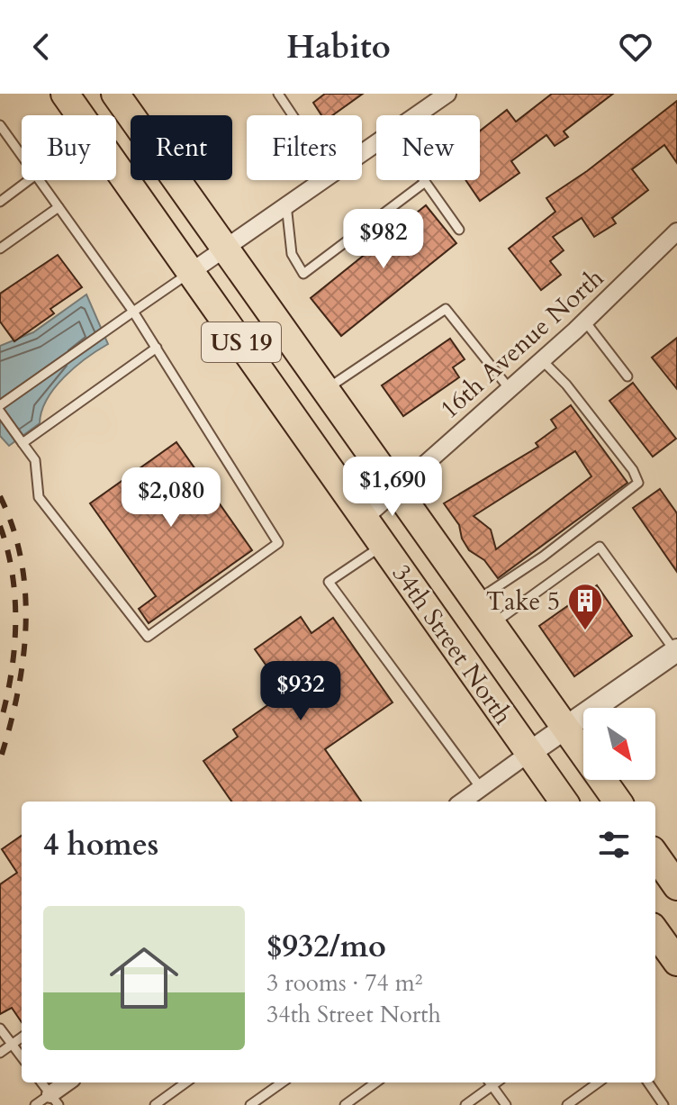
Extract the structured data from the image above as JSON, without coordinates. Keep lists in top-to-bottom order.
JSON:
{
  "streets": {
    "highway": ["US 19", "34th Street North"],
    "street": ["16th Avenue North"]
  },
  "crossings": [
    ["16th Avenue North", "34th Street North"]
  ],
  "places": {
    "building": ["Take 5"]
  },
  "north": "bottom right",
  "page": {
    "header": "Habito",
    "chip": [
      "Buy",
      "Rent",
      "Filters",
      "New"
    ],
    "price": [
      "$982",
      "$1,690",
      "$2,080",
      "$932"
    ],
    "heading": "4 homes",
    "list": [
      {
        "name": "$932/mo",
        "note": "3 rooms · 74 m² · 34th Street North"
      }
    ]
  }
}
